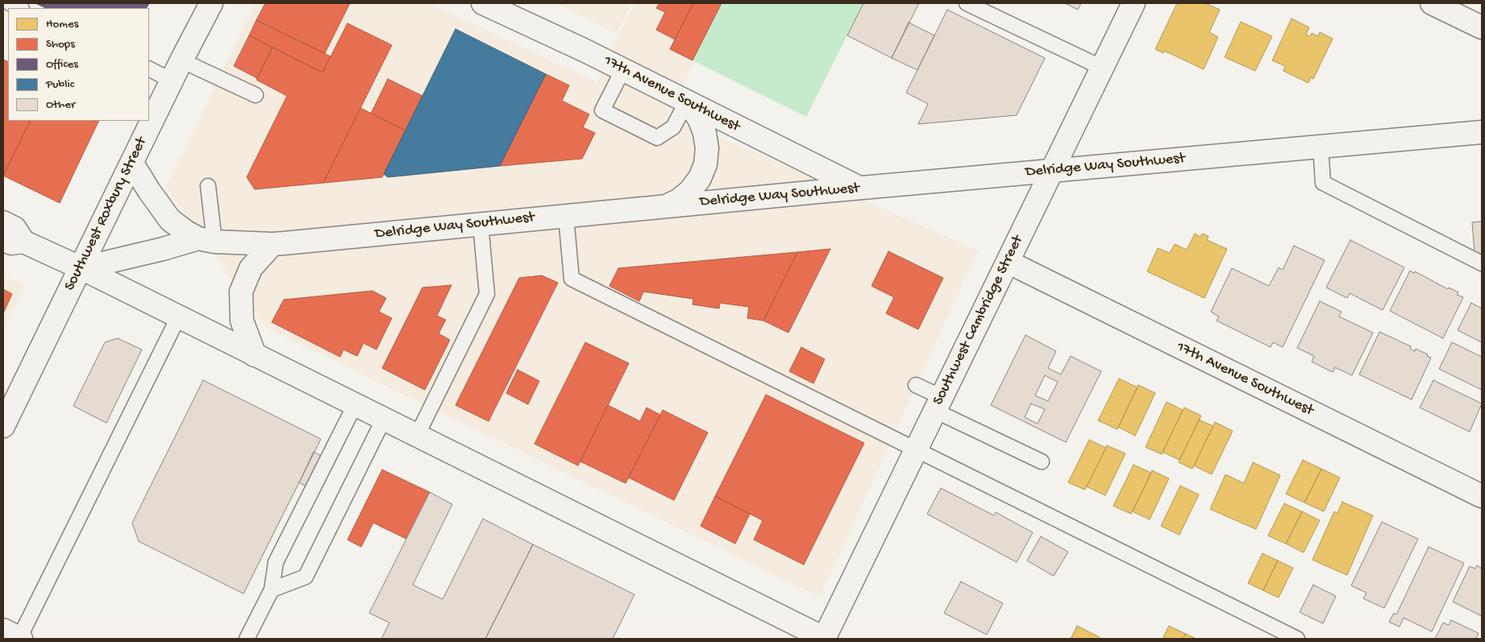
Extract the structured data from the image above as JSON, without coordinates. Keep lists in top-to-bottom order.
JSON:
{
  "streets": {
    "main road": [
      "17th Avenue Southwest",
      "Delridge Way Southwest",
      "Southwest Roxbury Street",
      "Southwest Cambridge Street"
    ]
  },
  "crossings": [
    ["17th Avenue Southwest", "Delridge Way Southwest"],
    ["17th Avenue Southwest", "Southwest Cambridge Street"],
    ["Delridge Way Southwest", "Southwest Roxbury Street"],
    ["Delridge Way Southwest", "Southwest Cambridge Street"]
  ],
  "legend": [
    "Homes",
    "Shops",
    "Offices",
    "Public",
    "Other"
  ]
}
